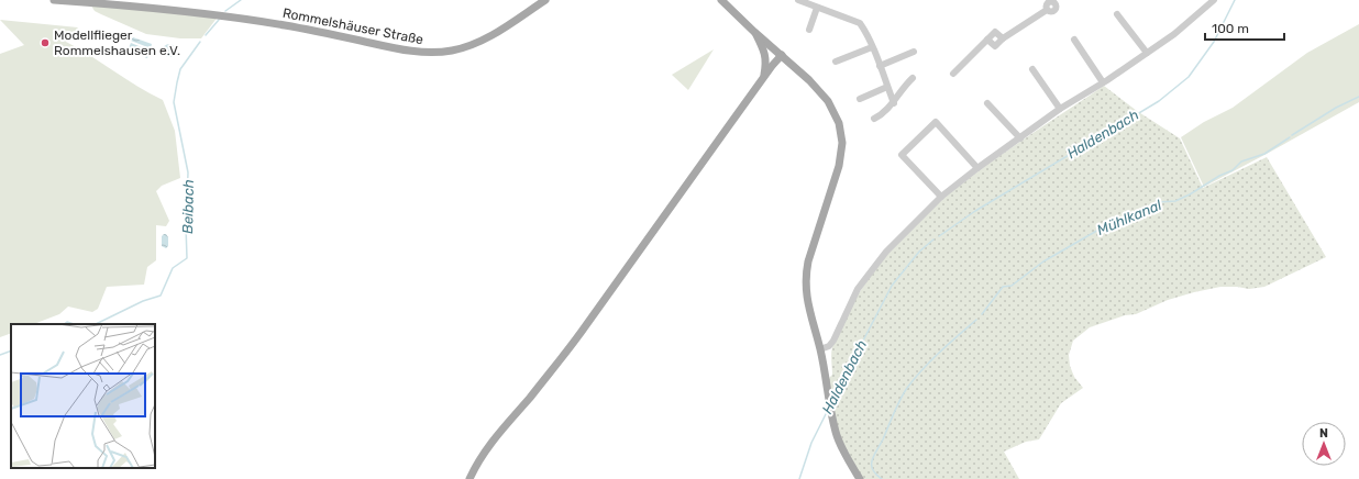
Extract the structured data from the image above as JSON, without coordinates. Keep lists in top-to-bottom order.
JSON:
{
  "streets": {
    "main road": ["Rommelshäuser Straße"]
  },
  "water": ["Haldenbach", "Beibach", "Mühlkanal"],
  "places": ["Modellflieger Rommelshausen e.V."],
  "scale_bar": "100 m",
  "north": "top"
}
